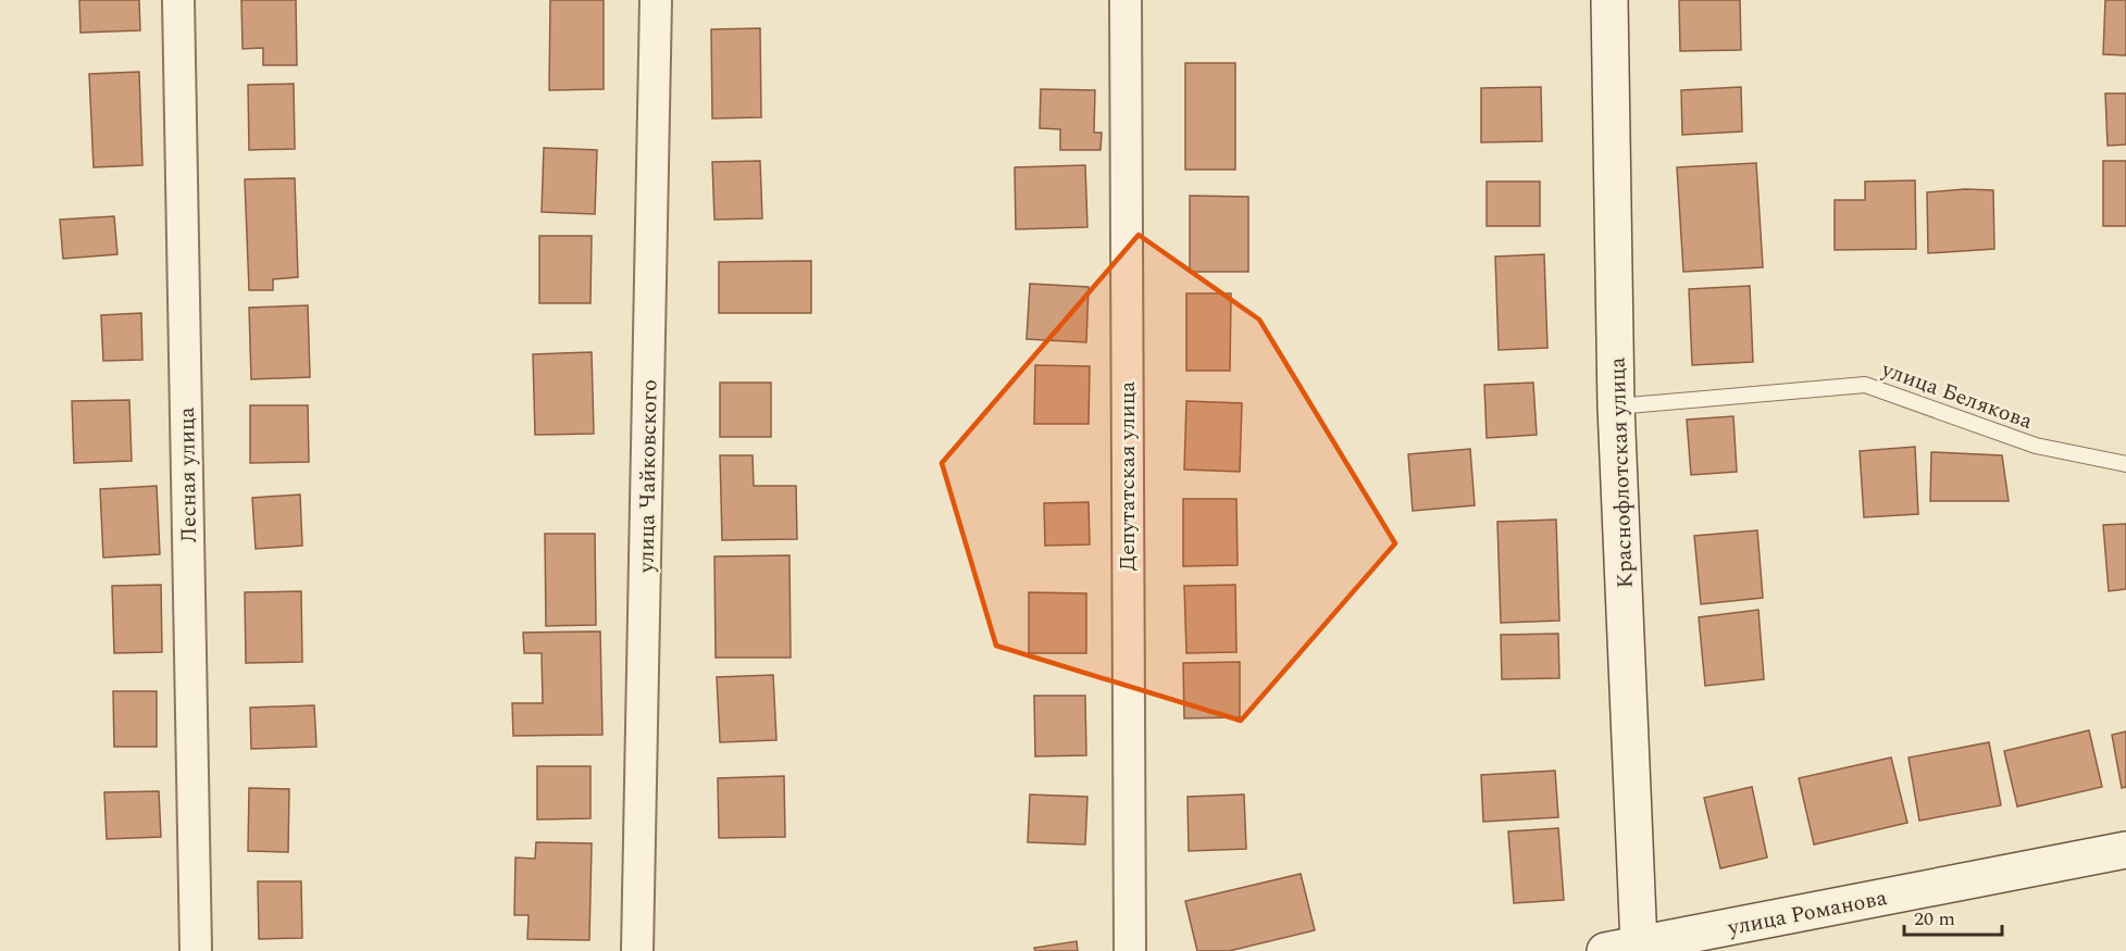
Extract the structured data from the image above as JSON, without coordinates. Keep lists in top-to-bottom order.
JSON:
{
  "streets": {
    "street": [
      "Краснофлотская улица",
      "Лесная улица",
      "улица Чайковского",
      "Депутатская улица",
      "улица Романова"
    ],
    "lane": ["улица Белякова"]
  },
  "crossings": [
    ["улица Белякова", "Краснофлотская улица"],
    ["Краснофлотская улица", "улица Романова"]
  ],
  "scale_bar": "20 m"
}
